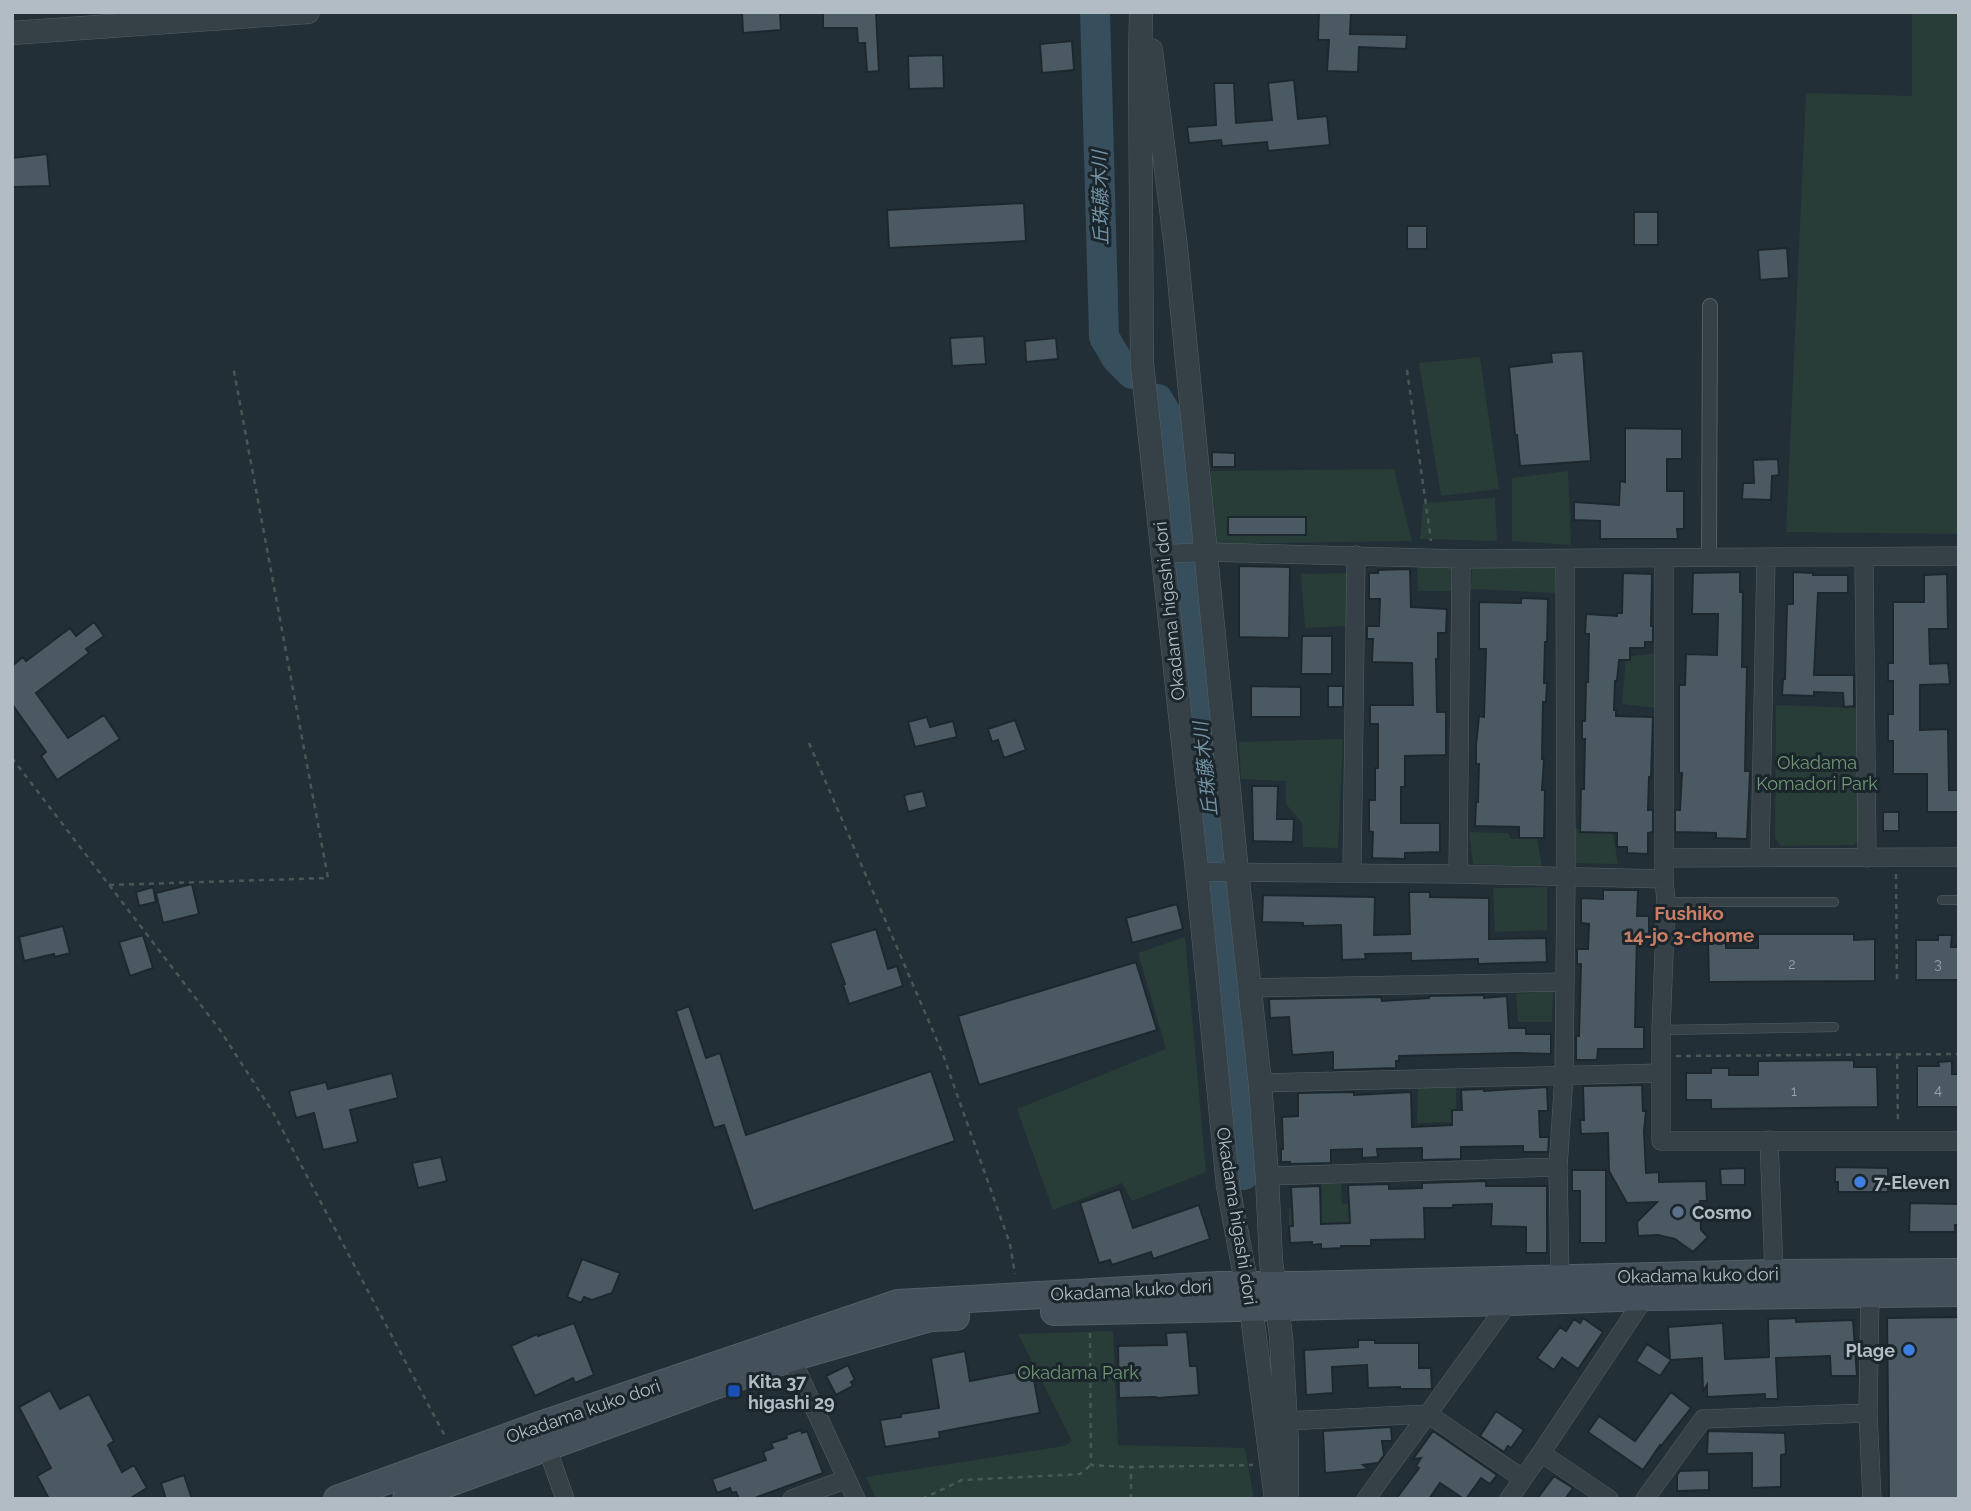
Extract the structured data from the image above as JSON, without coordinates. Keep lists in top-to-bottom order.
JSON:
{
  "streets": {
    "main road": ["Okadama kuko dori"],
    "street": ["Okadama higashi dori"]
  },
  "crossings": [
    ["Okadama higashi dori", "Okadama kuko dori"]
  ],
  "districts": ["Fushiko 14-jo 3-chome"],
  "water": ["丘珠藤木川"],
  "parks": ["Okadama Komadori Park", "Okadama Park"],
  "places": {
    "other": ["7-Eleven", "Cosmo", "Plage"],
    "transit": ["Kita 37 higashi 29"]
  },
  "house_numbers": [
    "2",
    "3",
    "4",
    "1"
  ]
}
